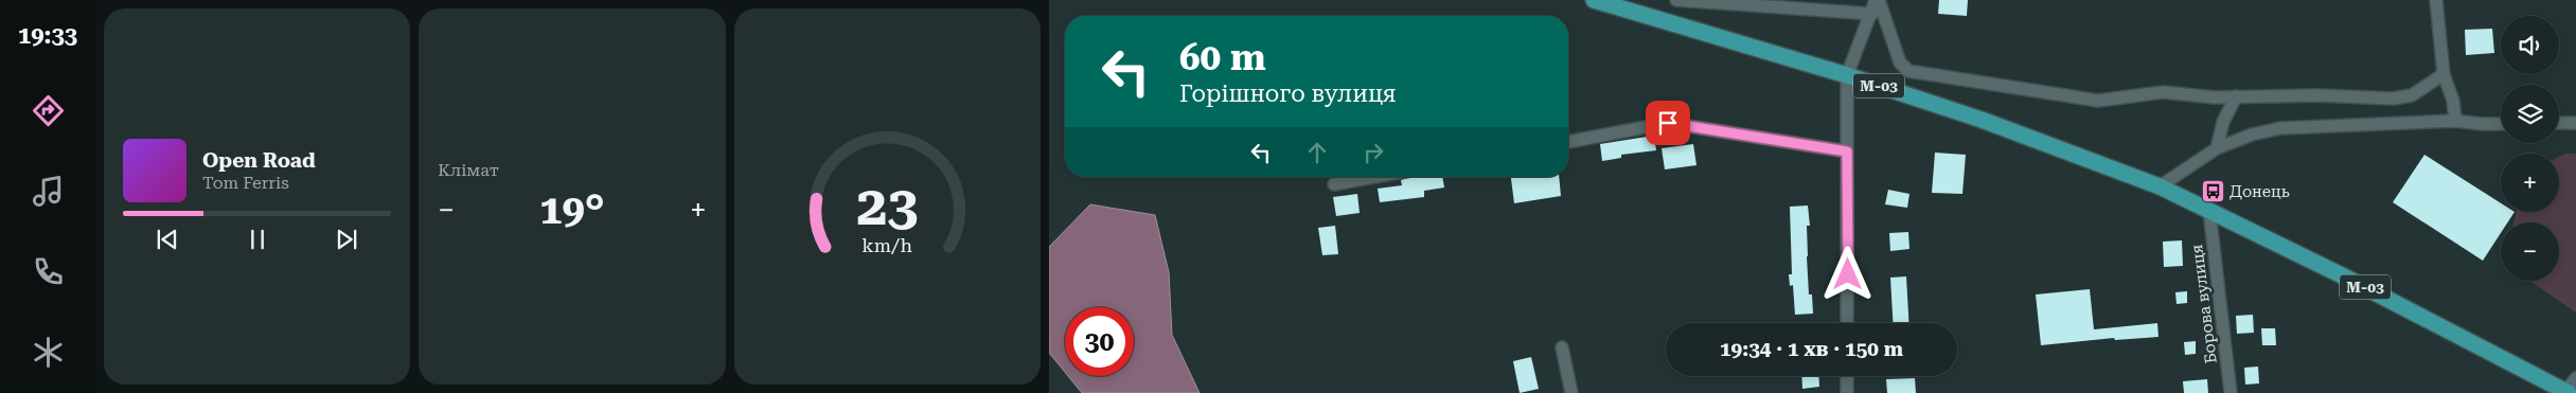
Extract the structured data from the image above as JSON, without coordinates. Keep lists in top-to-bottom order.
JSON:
{
  "streets": {
    "highway": ["М-03"],
    "street": ["Борова вулиця"]
  },
  "crossings": [
    ["М-03", "Борова вулиця"]
  ],
  "places": {
    "bus stop": ["Донець"]
  },
  "page": {
    "tabs": "19:33",
    "tile": "Клімат",
    "map_buttons": ["+", "−"],
    "turn": ["60 m", "Горішного вулиця"],
    "song": ["Open Road", "Tom Ferris"],
    "heat": ["−", "19°", "+"],
    "limit": "30",
    "trip": "19:34 · 1 хв · 150 m",
    "gauge": ["23", "km/h"]
  }
}
